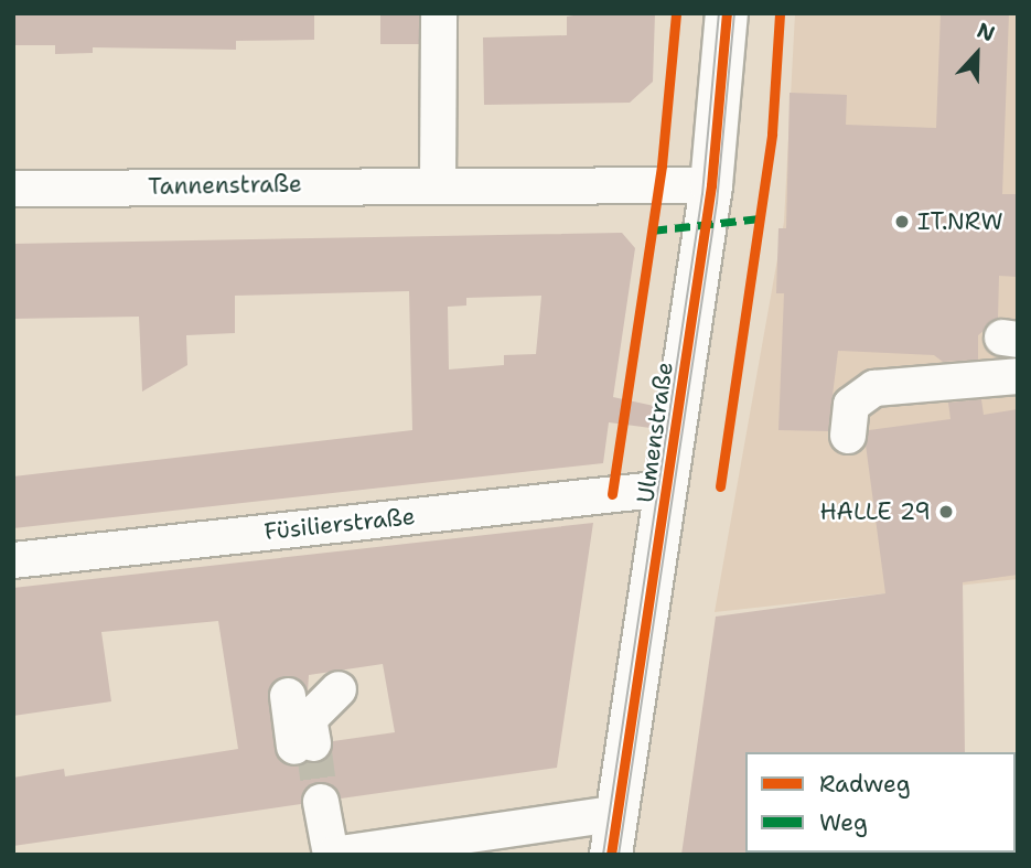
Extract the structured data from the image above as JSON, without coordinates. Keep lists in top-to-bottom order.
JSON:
{
  "streets": {
    "main road": ["Ulmenstraße"],
    "street": ["Tannenstraße", "Füsilierstraße"]
  },
  "crossings": [
    ["Tannenstraße", "Ulmenstraße"],
    ["Ulmenstraße", "Füsilierstraße"]
  ],
  "places": ["IT.NRW", "HALLE 29"],
  "legend": ["Radweg", "Weg"],
  "north": "top"
}
